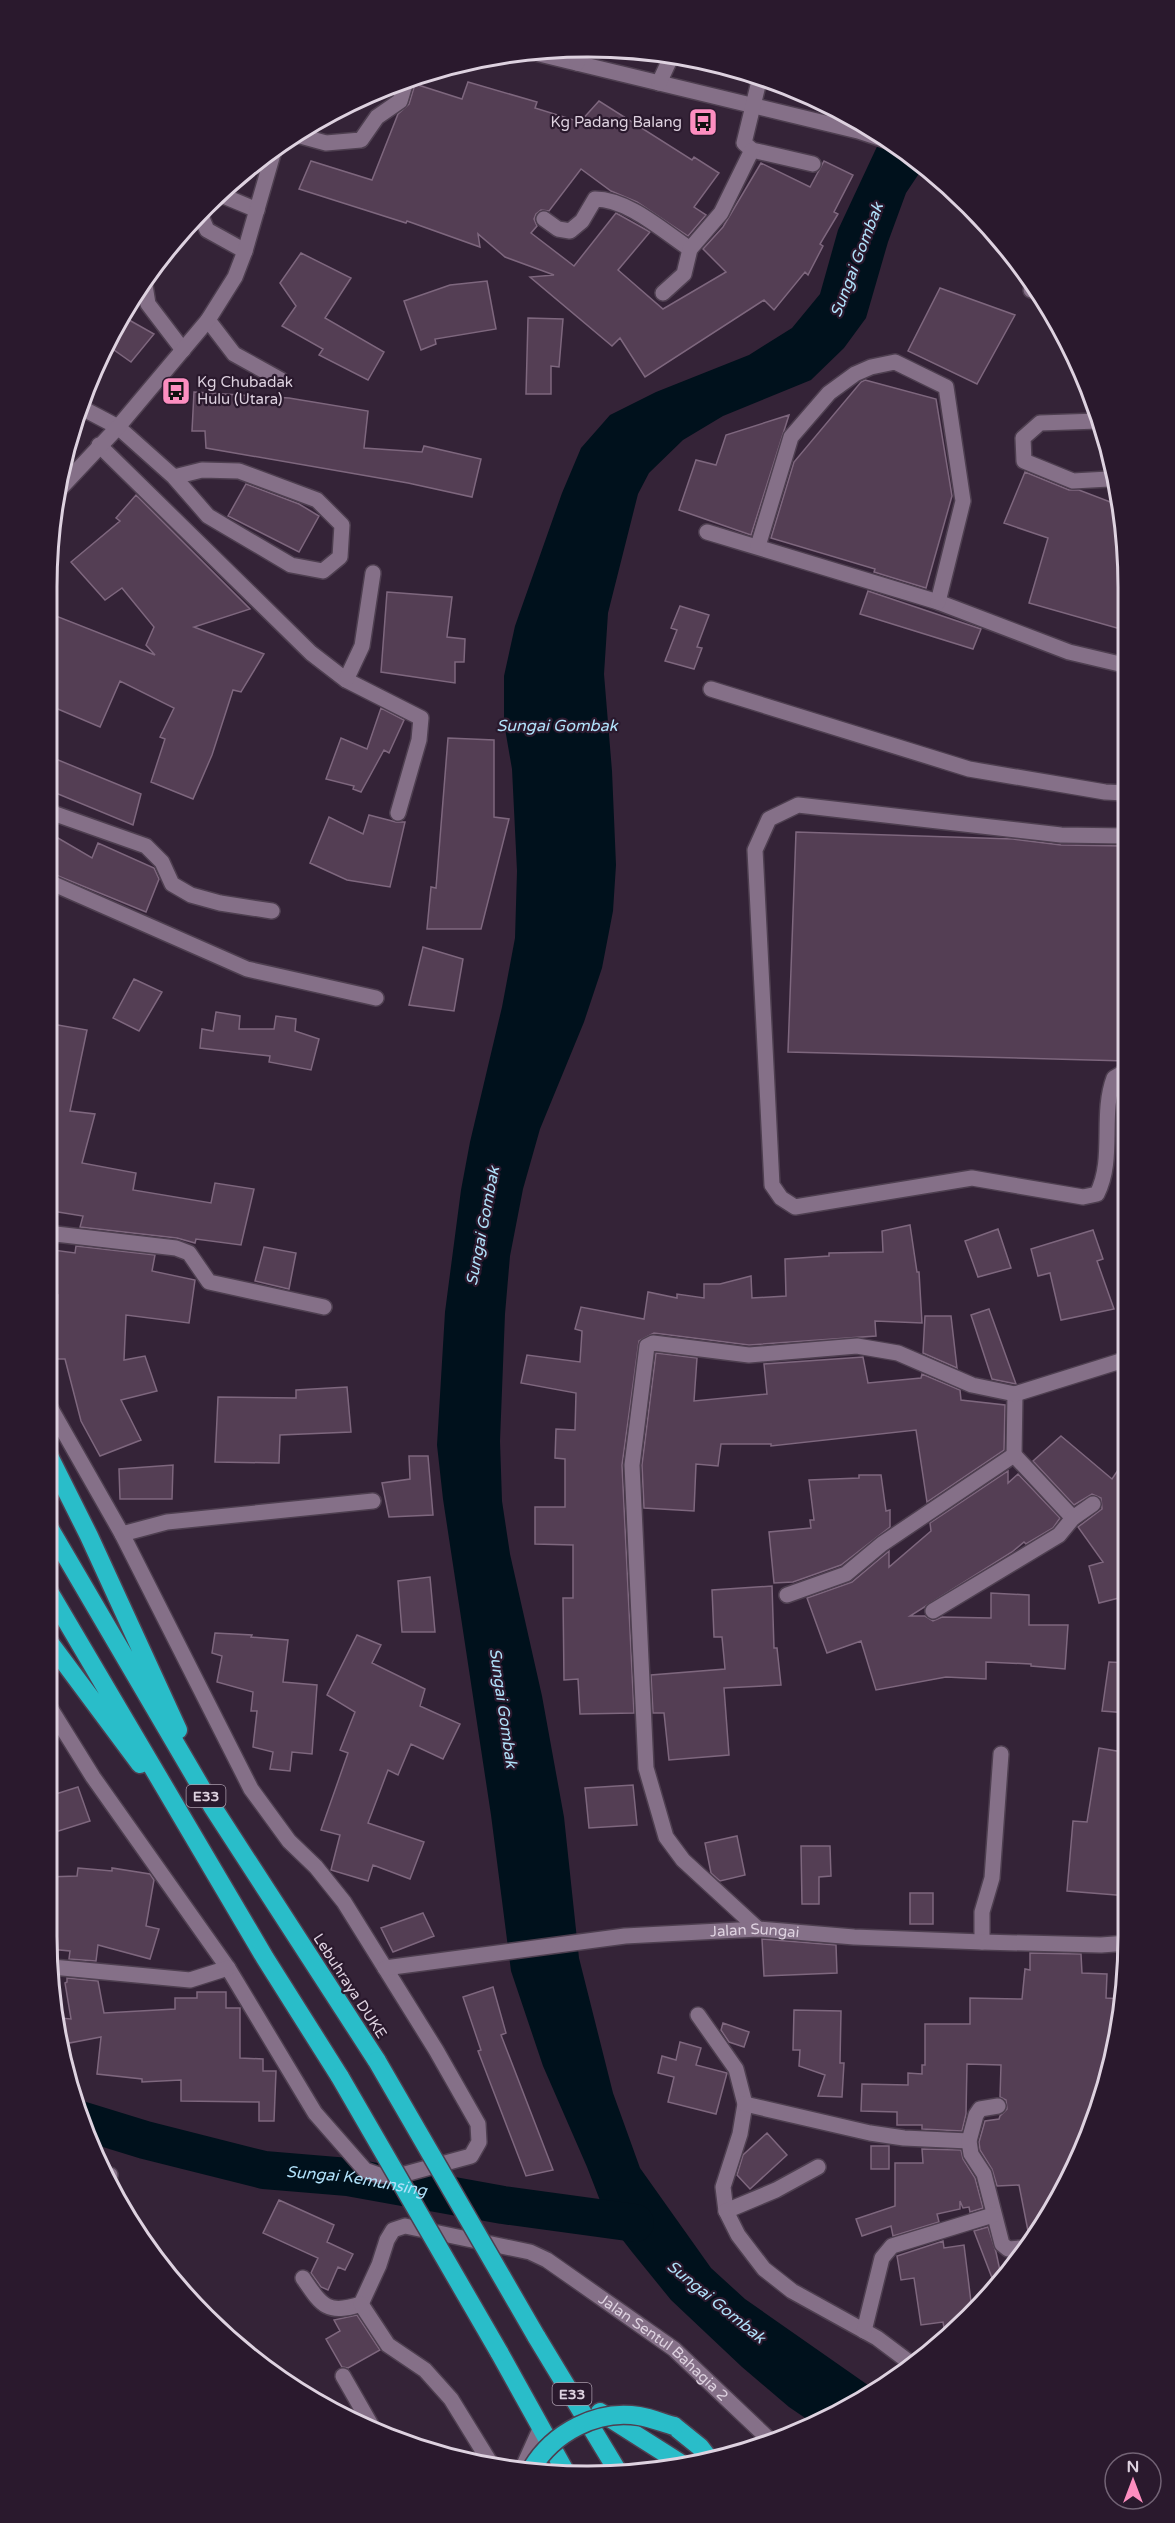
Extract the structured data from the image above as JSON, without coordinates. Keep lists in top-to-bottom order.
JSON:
{
  "streets": {
    "highway": ["E33", "Lebuhraya DUKE"],
    "street": ["Jalan Sungai", "Jalan Sentul Bahagia 2"]
  },
  "water": ["Sungai Gombak", "Sungai Kemunsing"],
  "places": {
    "bus stop": ["Kg Padang Balang", "Kg Chubadak Hulu (Utara)"]
  },
  "north": "top"
}
